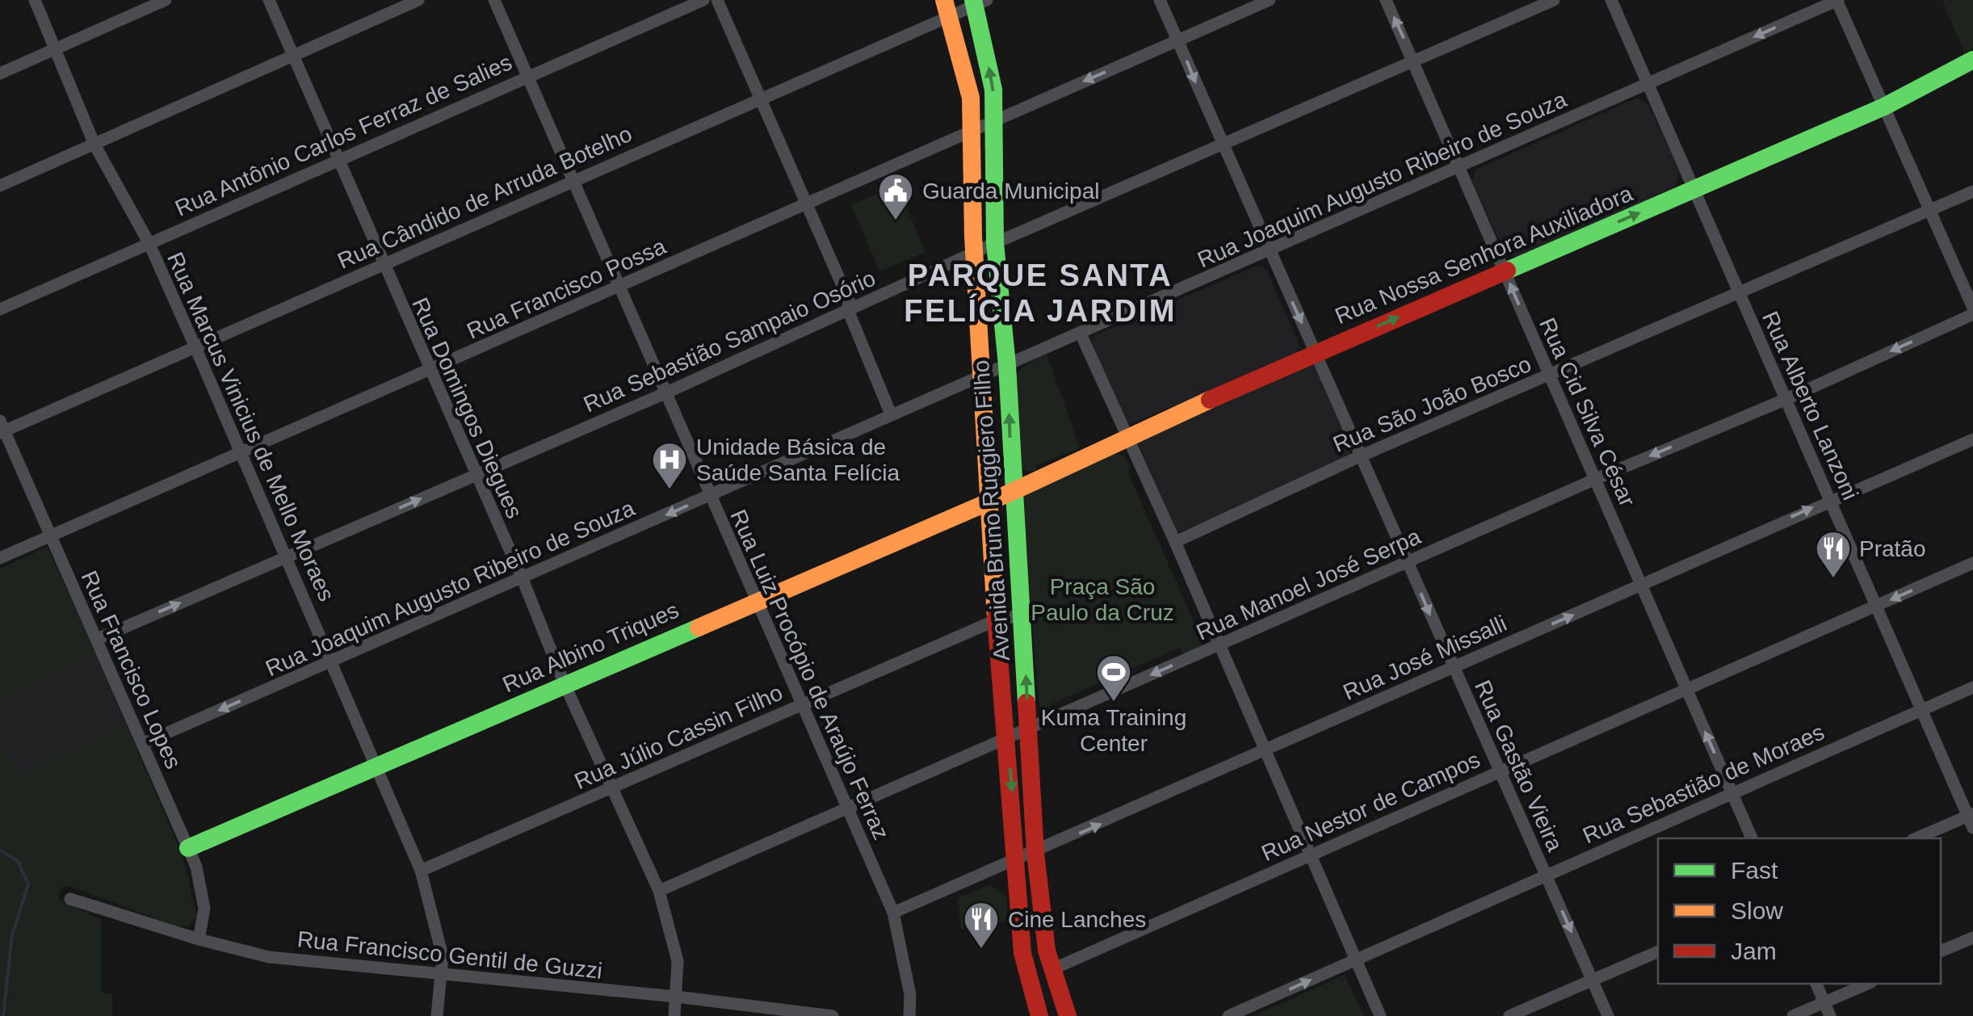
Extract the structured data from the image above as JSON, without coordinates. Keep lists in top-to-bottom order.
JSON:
{
  "streets": {
    "main road": ["Rua Nossa Senhora Auxiliadora", "Avenida Bruno Ruggiero Filho", "Rua Albino Triques"],
    "street": [
      "Rua Antônio Carlos Ferraz de Salies",
      "Rua Joaquim Augusto Ribeiro de Souza",
      "Rua Cândido de Arruda Botelho",
      "Rua Francisco Possa",
      "Rua Sebastião Sampaio Osório",
      "Rua São João Bosco",
      "Rua Alberto Lanzoni",
      "Rua Domingos Diegues",
      "Rua Cid Silva César",
      "Rua Marcus Vinicius de Mello Moraes",
      "Rua Manoel José Serpa",
      "Rua José Missalli",
      "Rua Francisco Lopes",
      "Rua Luiz Procópio de Araújo Ferraz",
      "Rua Júlio Cassin Filho",
      "Rua Gastão Vieira",
      "Rua Sebastião de Moraes",
      "Rua Nestor de Campos",
      "Rua Francisco Gentil de Guzzi"
    ]
  },
  "crossings": [
    ["Rua Antônio Carlos Ferraz de Salies", "Rua Domingos Diegues"],
    ["Rua Antônio Carlos Ferraz de Salies", "Rua Marcus Vinicius de Mello Moraes"],
    ["Rua Antônio Carlos Ferraz de Salies", "Rua Luiz Procópio de Araújo Ferraz"],
    ["Rua Joaquim Augusto Ribeiro de Souza", "Rua Alberto Lanzoni"],
    ["Rua Joaquim Augusto Ribeiro de Souza", "Rua Domingos Diegues"],
    ["Rua Joaquim Augusto Ribeiro de Souza", "Rua Cid Silva César"],
    ["Rua Joaquim Augusto Ribeiro de Souza", "Rua Marcus Vinicius de Mello Moraes"],
    ["Rua Joaquim Augusto Ribeiro de Souza", "Avenida Bruno Ruggiero Filho"],
    ["Rua Joaquim Augusto Ribeiro de Souza", "Rua Francisco Lopes"],
    ["Rua Joaquim Augusto Ribeiro de Souza", "Rua Luiz Procópio de Araújo Ferraz"],
    ["Rua Joaquim Augusto Ribeiro de Souza", "Rua Gastão Vieira"],
    ["Rua Cândido de Arruda Botelho", "Rua Domingos Diegues"],
    ["Rua Cândido de Arruda Botelho", "Rua Marcus Vinicius de Mello Moraes"],
    ["Rua Cândido de Arruda Botelho", "Avenida Bruno Ruggiero Filho"],
    ["Rua Cândido de Arruda Botelho", "Rua Francisco Lopes"],
    ["Rua Cândido de Arruda Botelho", "Rua Luiz Procópio de Araújo Ferraz"],
    ["Rua Nossa Senhora Auxiliadora", "Rua Alberto Lanzoni"],
    ["Rua Nossa Senhora Auxiliadora", "Rua Cid Silva César"],
    ["Rua Nossa Senhora Auxiliadora", "Avenida Bruno Ruggiero Filho"],
    ["Rua Nossa Senhora Auxiliadora", "Rua Albino Triques"],
    ["Rua Nossa Senhora Auxiliadora", "Rua Gastão Vieira"],
    ["Rua Francisco Possa", "Rua Domingos Diegues"],
    ["Rua Francisco Possa", "Rua Marcus Vinicius de Mello Moraes"],
    ["Rua Francisco Possa", "Avenida Bruno Ruggiero Filho"],
    ["Rua Francisco Possa", "Rua Francisco Lopes"],
    ["Rua Francisco Possa", "Rua Luiz Procópio de Araújo Ferraz"],
    ["Rua Francisco Possa", "Rua Gastão Vieira"],
    ["Rua Sebastião Sampaio Osório", "Rua Domingos Diegues"],
    ["Rua Sebastião Sampaio Osório", "Rua Cid Silva César"],
    ["Rua Sebastião Sampaio Osório", "Rua Marcus Vinicius de Mello Moraes"],
    ["Rua Sebastião Sampaio Osório", "Avenida Bruno Ruggiero Filho"],
    ["Rua Sebastião Sampaio Osório", "Rua Francisco Lopes"],
    ["Rua Sebastião Sampaio Osório", "Rua Luiz Procópio de Araújo Ferraz"],
    ["Rua Sebastião Sampaio Osório", "Rua Gastão Vieira"],
    ["Rua São João Bosco", "Rua Alberto Lanzoni"],
    ["Rua São João Bosco", "Rua Cid Silva César"],
    ["Rua São João Bosco", "Rua Gastão Vieira"],
    ["Rua Alberto Lanzoni", "Rua Manoel José Serpa"],
    ["Rua Alberto Lanzoni", "Rua José Missalli"],
    ["Rua Alberto Lanzoni", "Rua Sebastião de Moraes"],
    ["Rua Alberto Lanzoni", "Rua Nestor de Campos"],
    ["Rua Domingos Diegues", "Rua Manoel José Serpa"],
    ["Rua Domingos Diegues", "Rua Albino Triques"],
    ["Rua Domingos Diegues", "Rua Júlio Cassin Filho"],
    ["Rua Domingos Diegues", "Rua Francisco Gentil de Guzzi"],
    ["Rua Cid Silva César", "Rua Manoel José Serpa"],
    ["Rua Cid Silva César", "Rua José Missalli"],
    ["Rua Cid Silva César", "Rua Sebastião de Moraes"],
    ["Rua Cid Silva César", "Rua Nestor de Campos"],
    ["Rua Marcus Vinicius de Mello Moraes", "Rua Albino Triques"],
    ["Rua Marcus Vinicius de Mello Moraes", "Rua Júlio Cassin Filho"],
    ["Rua Marcus Vinicius de Mello Moraes", "Rua Francisco Gentil de Guzzi"],
    ["Avenida Bruno Ruggiero Filho", "Rua Manoel José Serpa"],
    ["Avenida Bruno Ruggiero Filho", "Rua Albino Triques"],
    ["Avenida Bruno Ruggiero Filho", "Rua José Missalli"],
    ["Avenida Bruno Ruggiero Filho", "Rua Júlio Cassin Filho"],
    ["Avenida Bruno Ruggiero Filho", "Rua Nestor de Campos"],
    ["Rua Manoel José Serpa", "Rua Luiz Procópio de Araújo Ferraz"],
    ["Rua Manoel José Serpa", "Rua Gastão Vieira"],
    ["Rua Albino Triques", "Rua Francisco Lopes"],
    ["Rua Albino Triques", "Rua Luiz Procópio de Araújo Ferraz"],
    ["Rua José Missalli", "Rua Luiz Procópio de Araújo Ferraz"],
    ["Rua José Missalli", "Rua Gastão Vieira"],
    ["Rua Francisco Lopes", "Rua Francisco Gentil de Guzzi"],
    ["Rua Luiz Procópio de Araújo Ferraz", "Rua Júlio Cassin Filho"],
    ["Rua Gastão Vieira", "Rua Sebastião de Moraes"],
    ["Rua Gastão Vieira", "Rua Nestor de Campos"]
  ],
  "one_way": [
    "Rua Nossa Senhora Auxiliadora",
    "Rua Manoel José Serpa",
    "Rua José Missalli",
    "Rua Gastão Vieira"
  ],
  "districts": ["PARQUE SANTA FELÍCIA JARDIM"],
  "parks": ["Praça São Paulo da Cruz"],
  "places": {
    "public building": ["Guarda Municipal"],
    "hospital": ["Unidade Básica de Saúde Santa Felícia"],
    "restaurant": ["Pratão", "Cine Lanches"],
    "sports": ["Kuma Training Center"]
  },
  "legend": ["Fast", "Slow", "Jam"]
}
